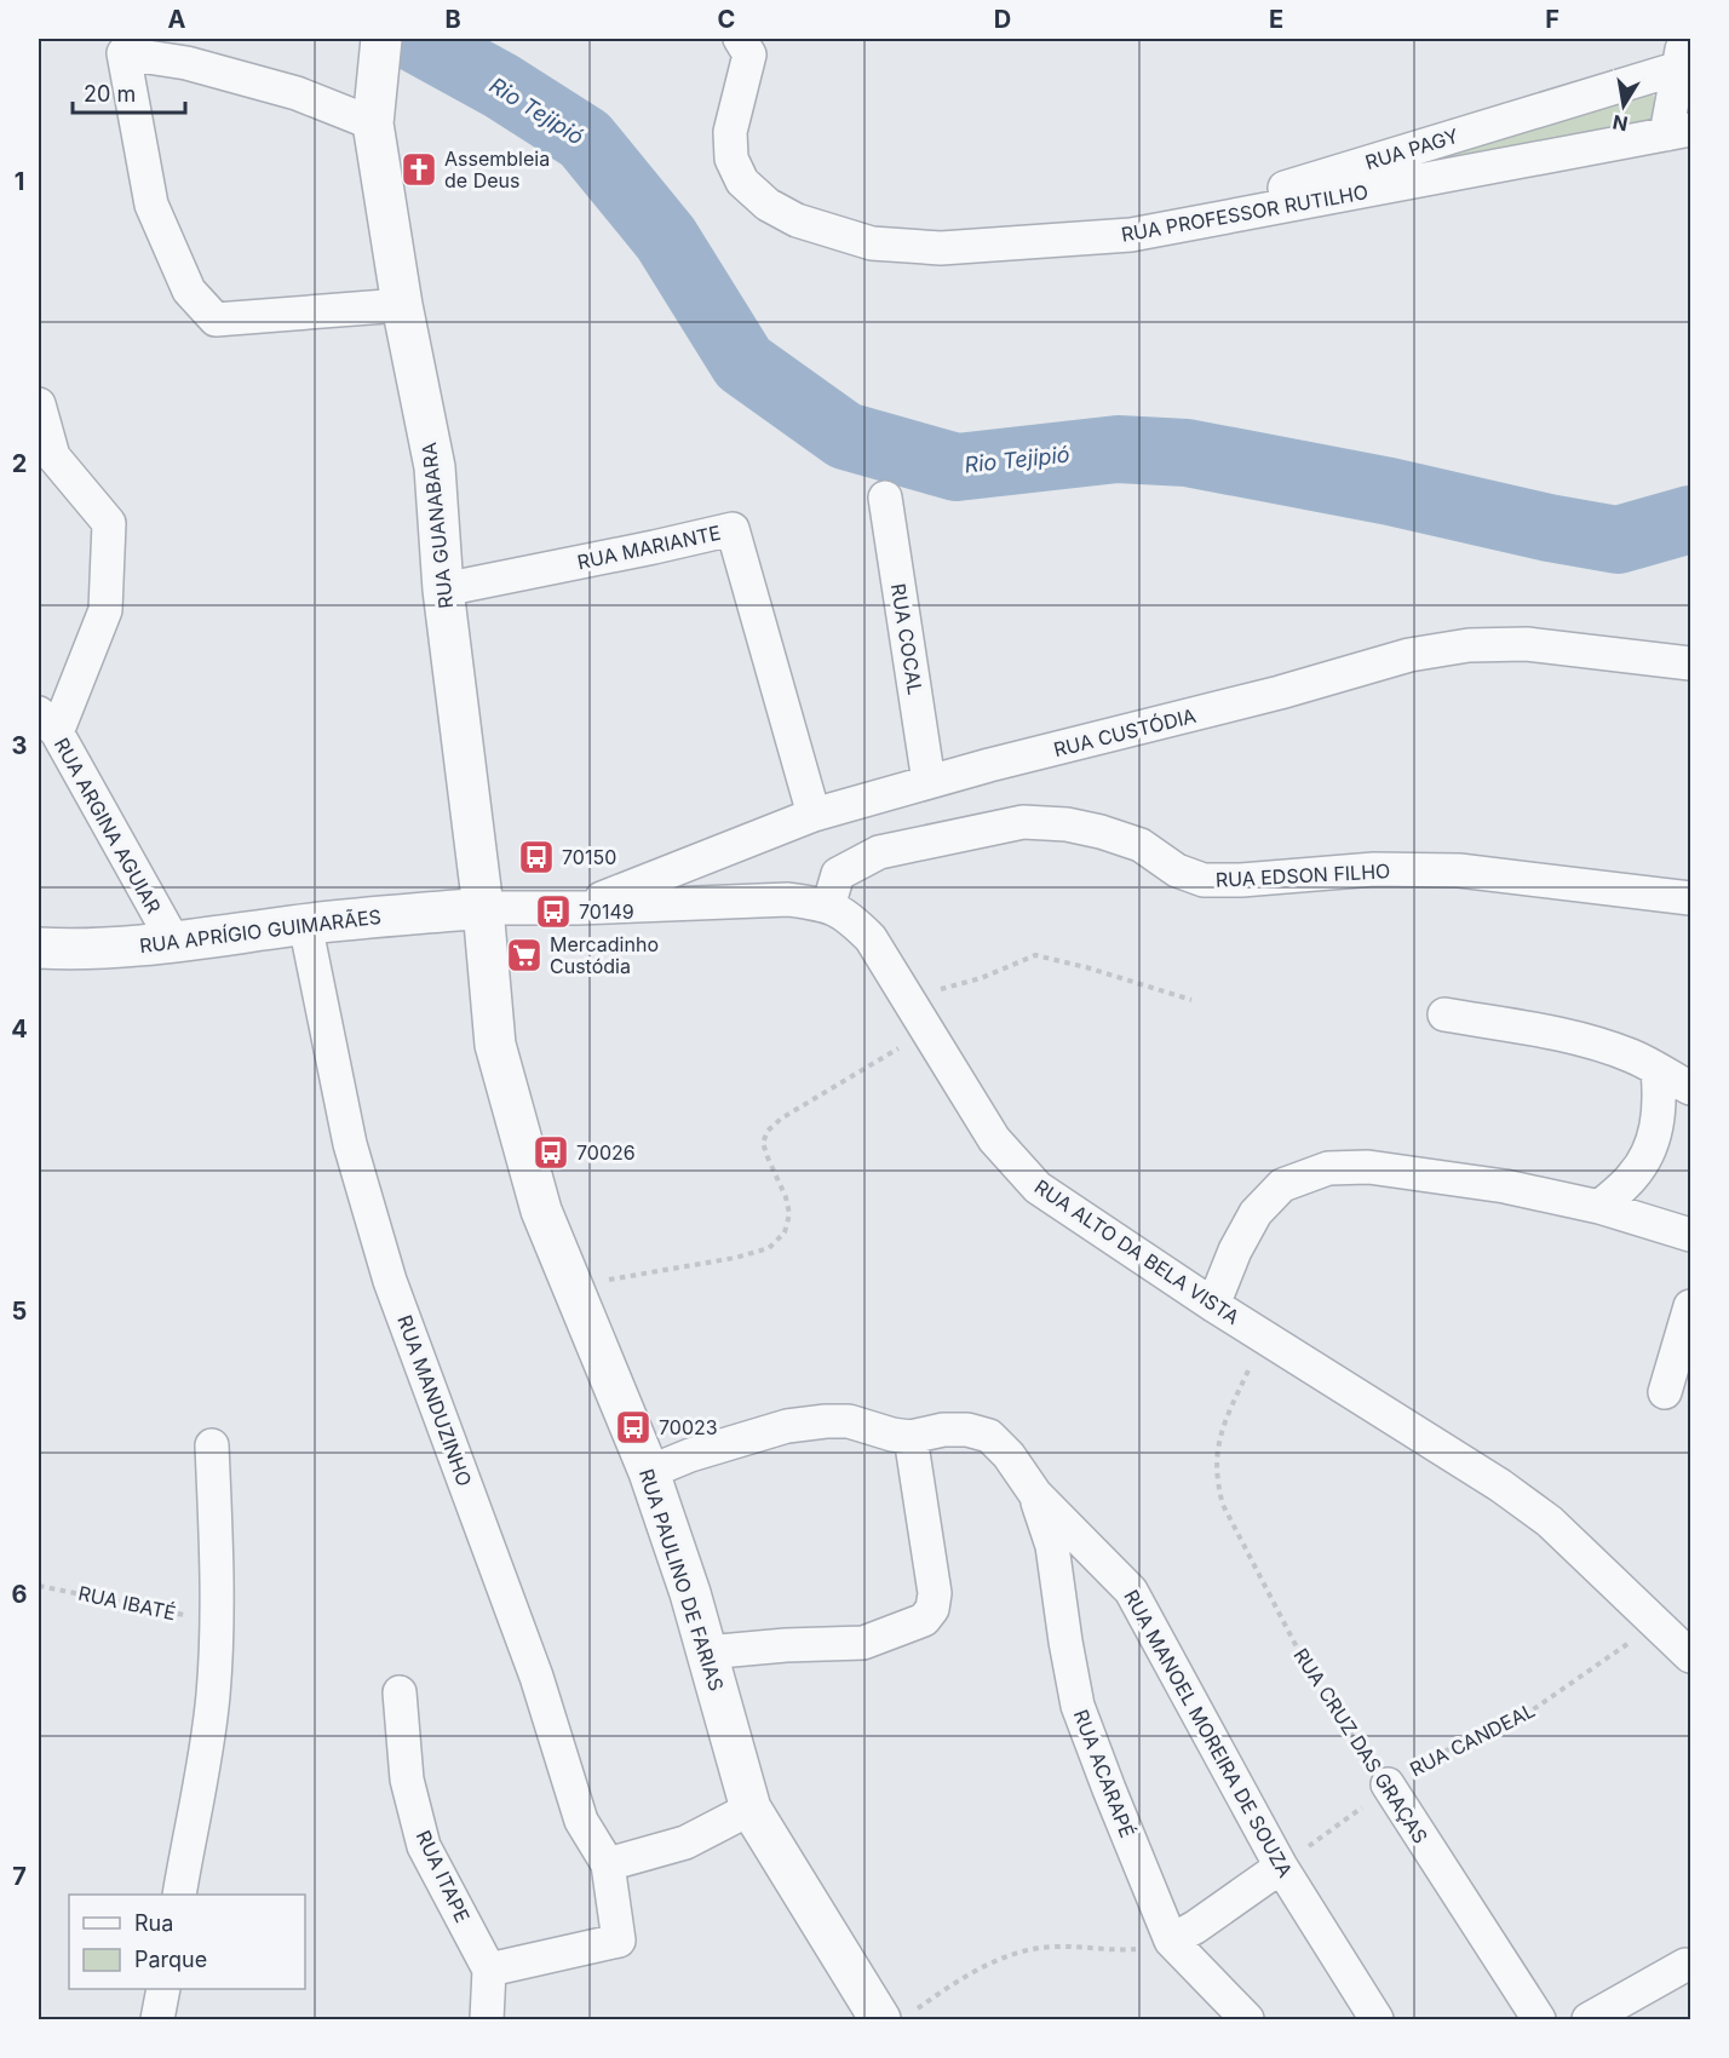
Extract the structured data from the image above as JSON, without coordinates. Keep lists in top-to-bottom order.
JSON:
{
  "streets": {
    "street": [
      "RUA PAGY",
      "RUA PROFESSOR RUTILHO",
      "RUA GUANABARA",
      "RUA MARIANTE",
      "RUA COCAL",
      "RUA CUSTÓDIA",
      "RUA ARGINA AGUIAR",
      "RUA EDSON FILHO",
      "RUA APRÍGIO GUIMARÃES",
      "RUA ALTO DA BELA VISTA",
      "RUA MANDUZINHO",
      "RUA PAULINO DE FARIAS",
      "RUA MANOEL MOREIRA DE SOUZA",
      "RUA CRUZ DAS GRAÇAS",
      "RUA ACARAPÉ",
      "RUA ITAPE"
    ],
    "path": ["RUA IBATÉ", "RUA CANDEAL"]
  },
  "crossings": [
    ["RUA PAGY", "RUA PROFESSOR RUTILHO"],
    ["RUA GUANABARA", "RUA MARIANTE"],
    ["RUA GUANABARA", "RUA APRÍGIO GUIMARÃES"],
    ["RUA GUANABARA", "RUA ALTO DA BELA VISTA"],
    ["RUA GUANABARA", "RUA PAULINO DE FARIAS"],
    ["RUA MARIANTE", "RUA CUSTÓDIA"],
    ["RUA COCAL", "RUA CUSTÓDIA"],
    ["RUA CUSTÓDIA", "RUA ALTO DA BELA VISTA"],
    ["RUA ARGINA AGUIAR", "RUA APRÍGIO GUIMARÃES"],
    ["RUA EDSON FILHO", "RUA ALTO DA BELA VISTA"],
    ["RUA APRÍGIO GUIMARÃES", "RUA ALTO DA BELA VISTA"],
    ["RUA APRÍGIO GUIMARÃES", "RUA MANDUZINHO"],
    ["RUA APRÍGIO GUIMARÃES", "RUA PAULINO DE FARIAS"],
    ["RUA ALTO DA BELA VISTA", "RUA PAULINO DE FARIAS"],
    ["RUA ALTO DA BELA VISTA", "RUA CANDEAL"],
    ["RUA ALTO DA BELA VISTA", "RUA CRUZ DAS GRAÇAS"],
    ["RUA PAULINO DE FARIAS", "RUA MANOEL MOREIRA DE SOUZA"],
    ["RUA MANOEL MOREIRA DE SOUZA", "RUA CANDEAL"],
    ["RUA MANOEL MOREIRA DE SOUZA", "RUA ACARAPÉ"],
    ["RUA CANDEAL", "RUA CRUZ DAS GRAÇAS"]
  ],
  "water": ["Rio Tejipió"],
  "places": {
    "church": ["Assembleia de Deus"],
    "bus stop": [
      "70150",
      "70149",
      "70026",
      "70023"
    ],
    "supermarket": ["Mercadinho Custódia"]
  },
  "legend": ["Rua", "Parque"],
  "scale_bar": "20 m",
  "north": "bottom",
  "grid": {
    "columns": [
      "A",
      "B",
      "C",
      "D",
      "E",
      "F"
    ],
    "rows": [
      "1",
      "2",
      "3",
      "4",
      "5",
      "6",
      "7"
    ]
  }
}
